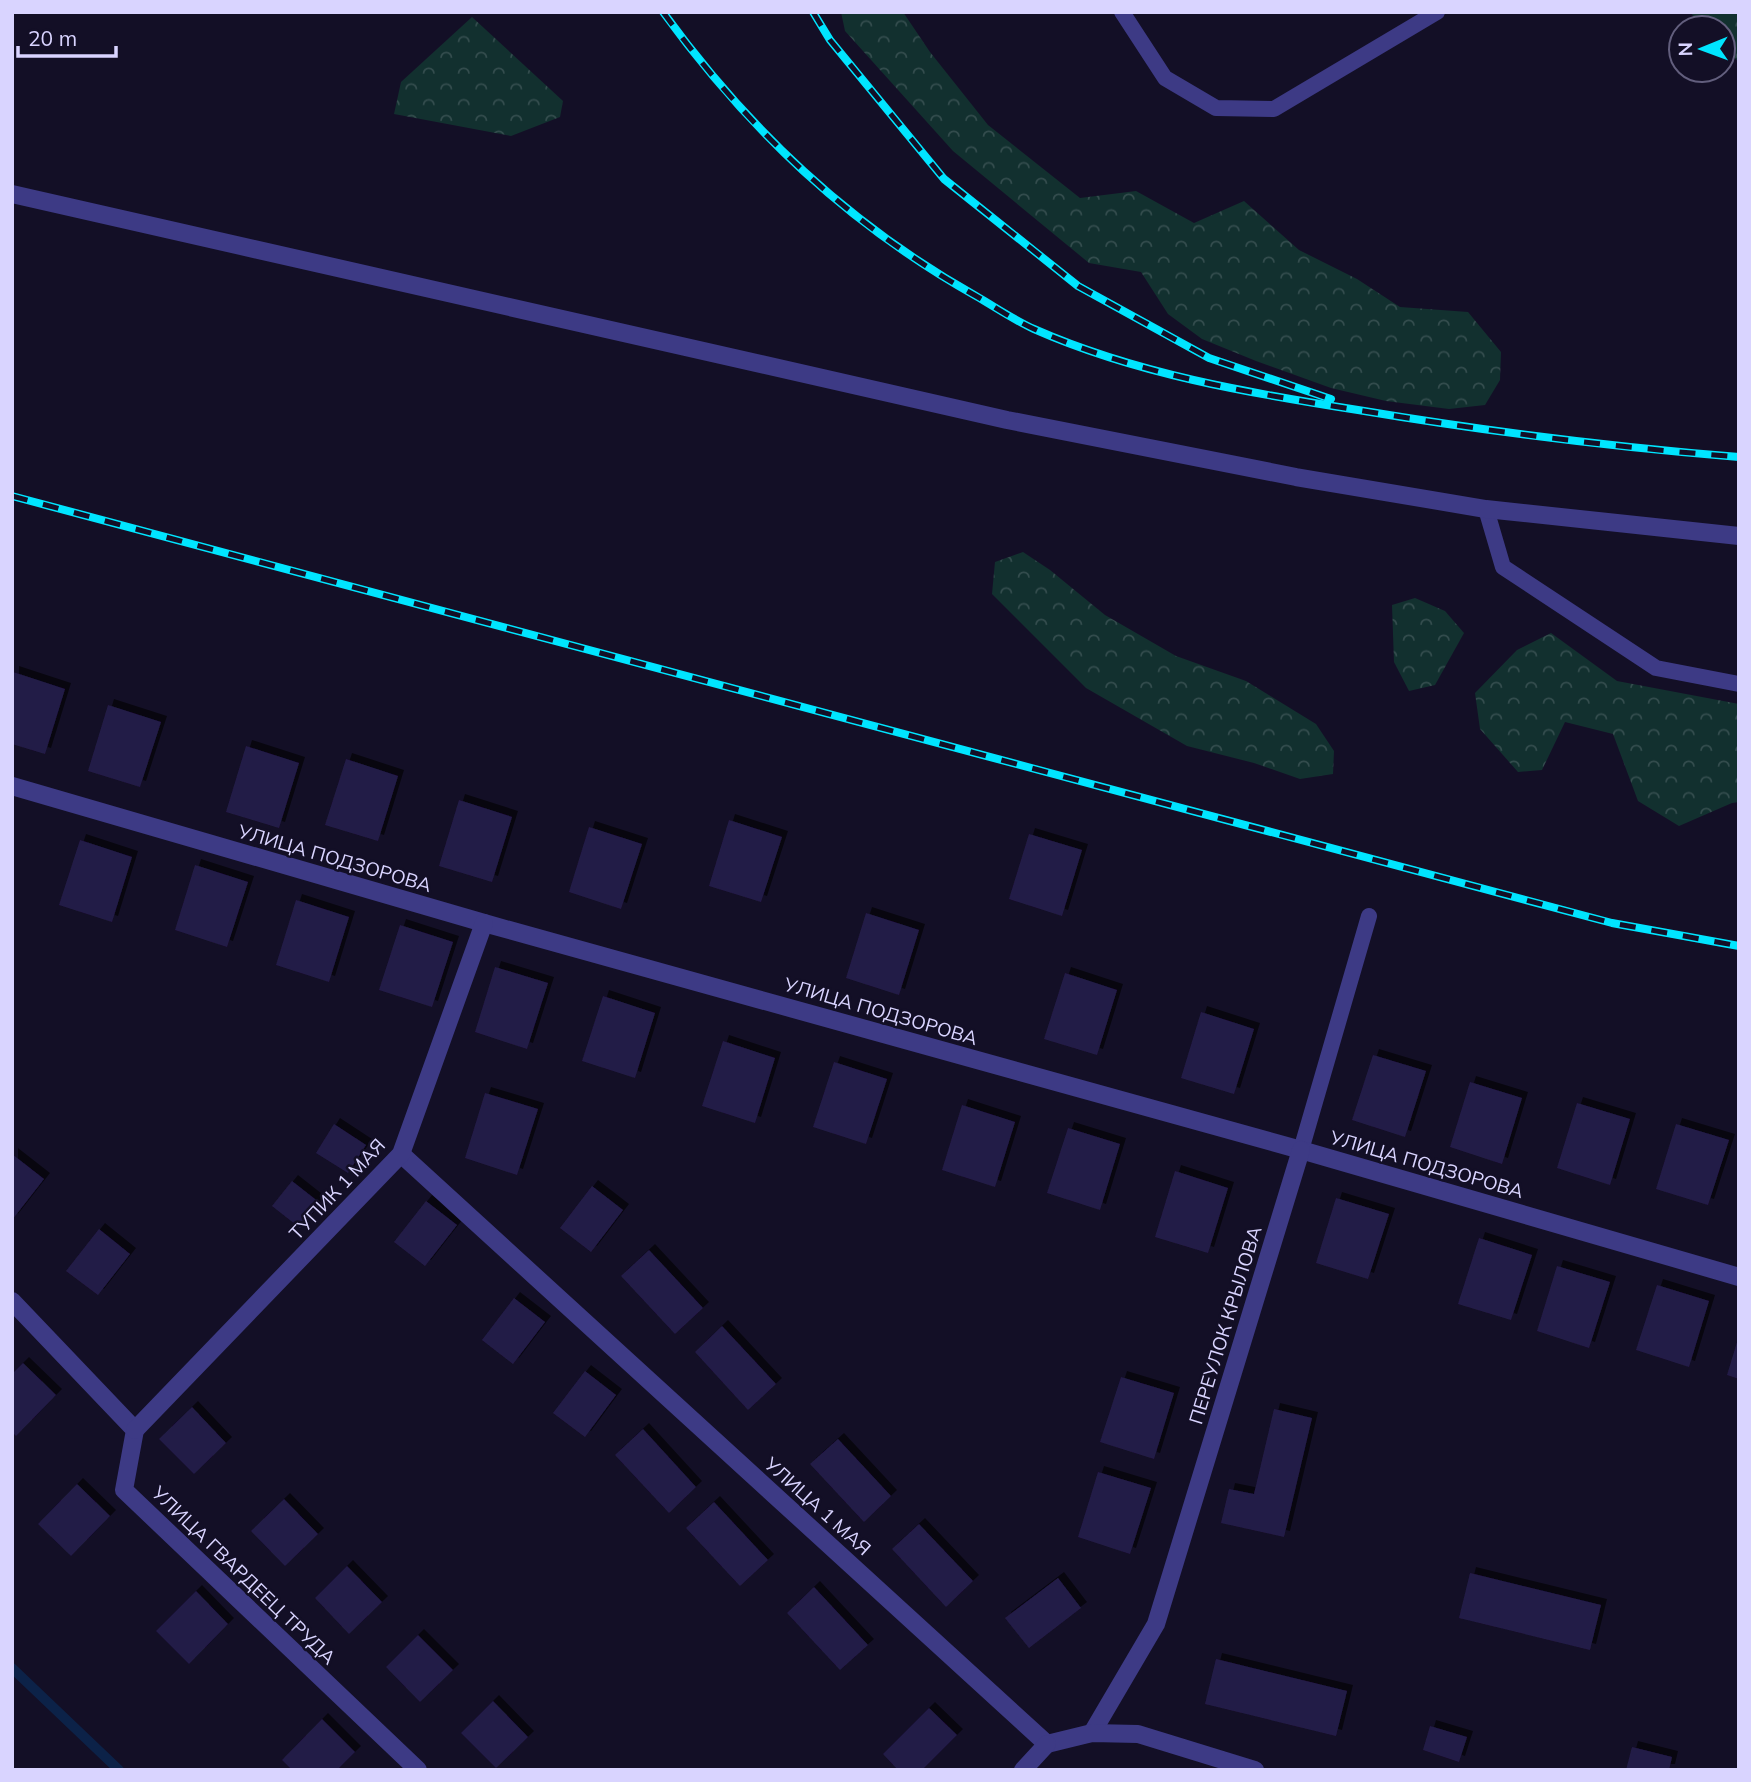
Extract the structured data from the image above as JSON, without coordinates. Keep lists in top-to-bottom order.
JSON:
{
  "streets": {
    "street": [
      "УЛИЦА ПОДЗОРОВА",
      "ТУПИК 1 МАЯ",
      "ПЕРЕУЛОК КРЫЛОВА",
      "УЛИЦА 1 МАЯ",
      "УЛИЦА ГВАРДЕЕЦ ТРУДА"
    ]
  },
  "crossings": [
    ["УЛИЦА ПОДЗОРОВА", "ТУПИК 1 МАЯ"],
    ["УЛИЦА ПОДЗОРОВА", "ПЕРЕУЛОК КРЫЛОВА"],
    ["ТУПИК 1 МАЯ", "УЛИЦА 1 МАЯ"],
    ["ТУПИК 1 МАЯ", "УЛИЦА ГВАРДЕЕЦ ТРУДА"]
  ],
  "scale_bar": "20 m",
  "north": "left"
}
